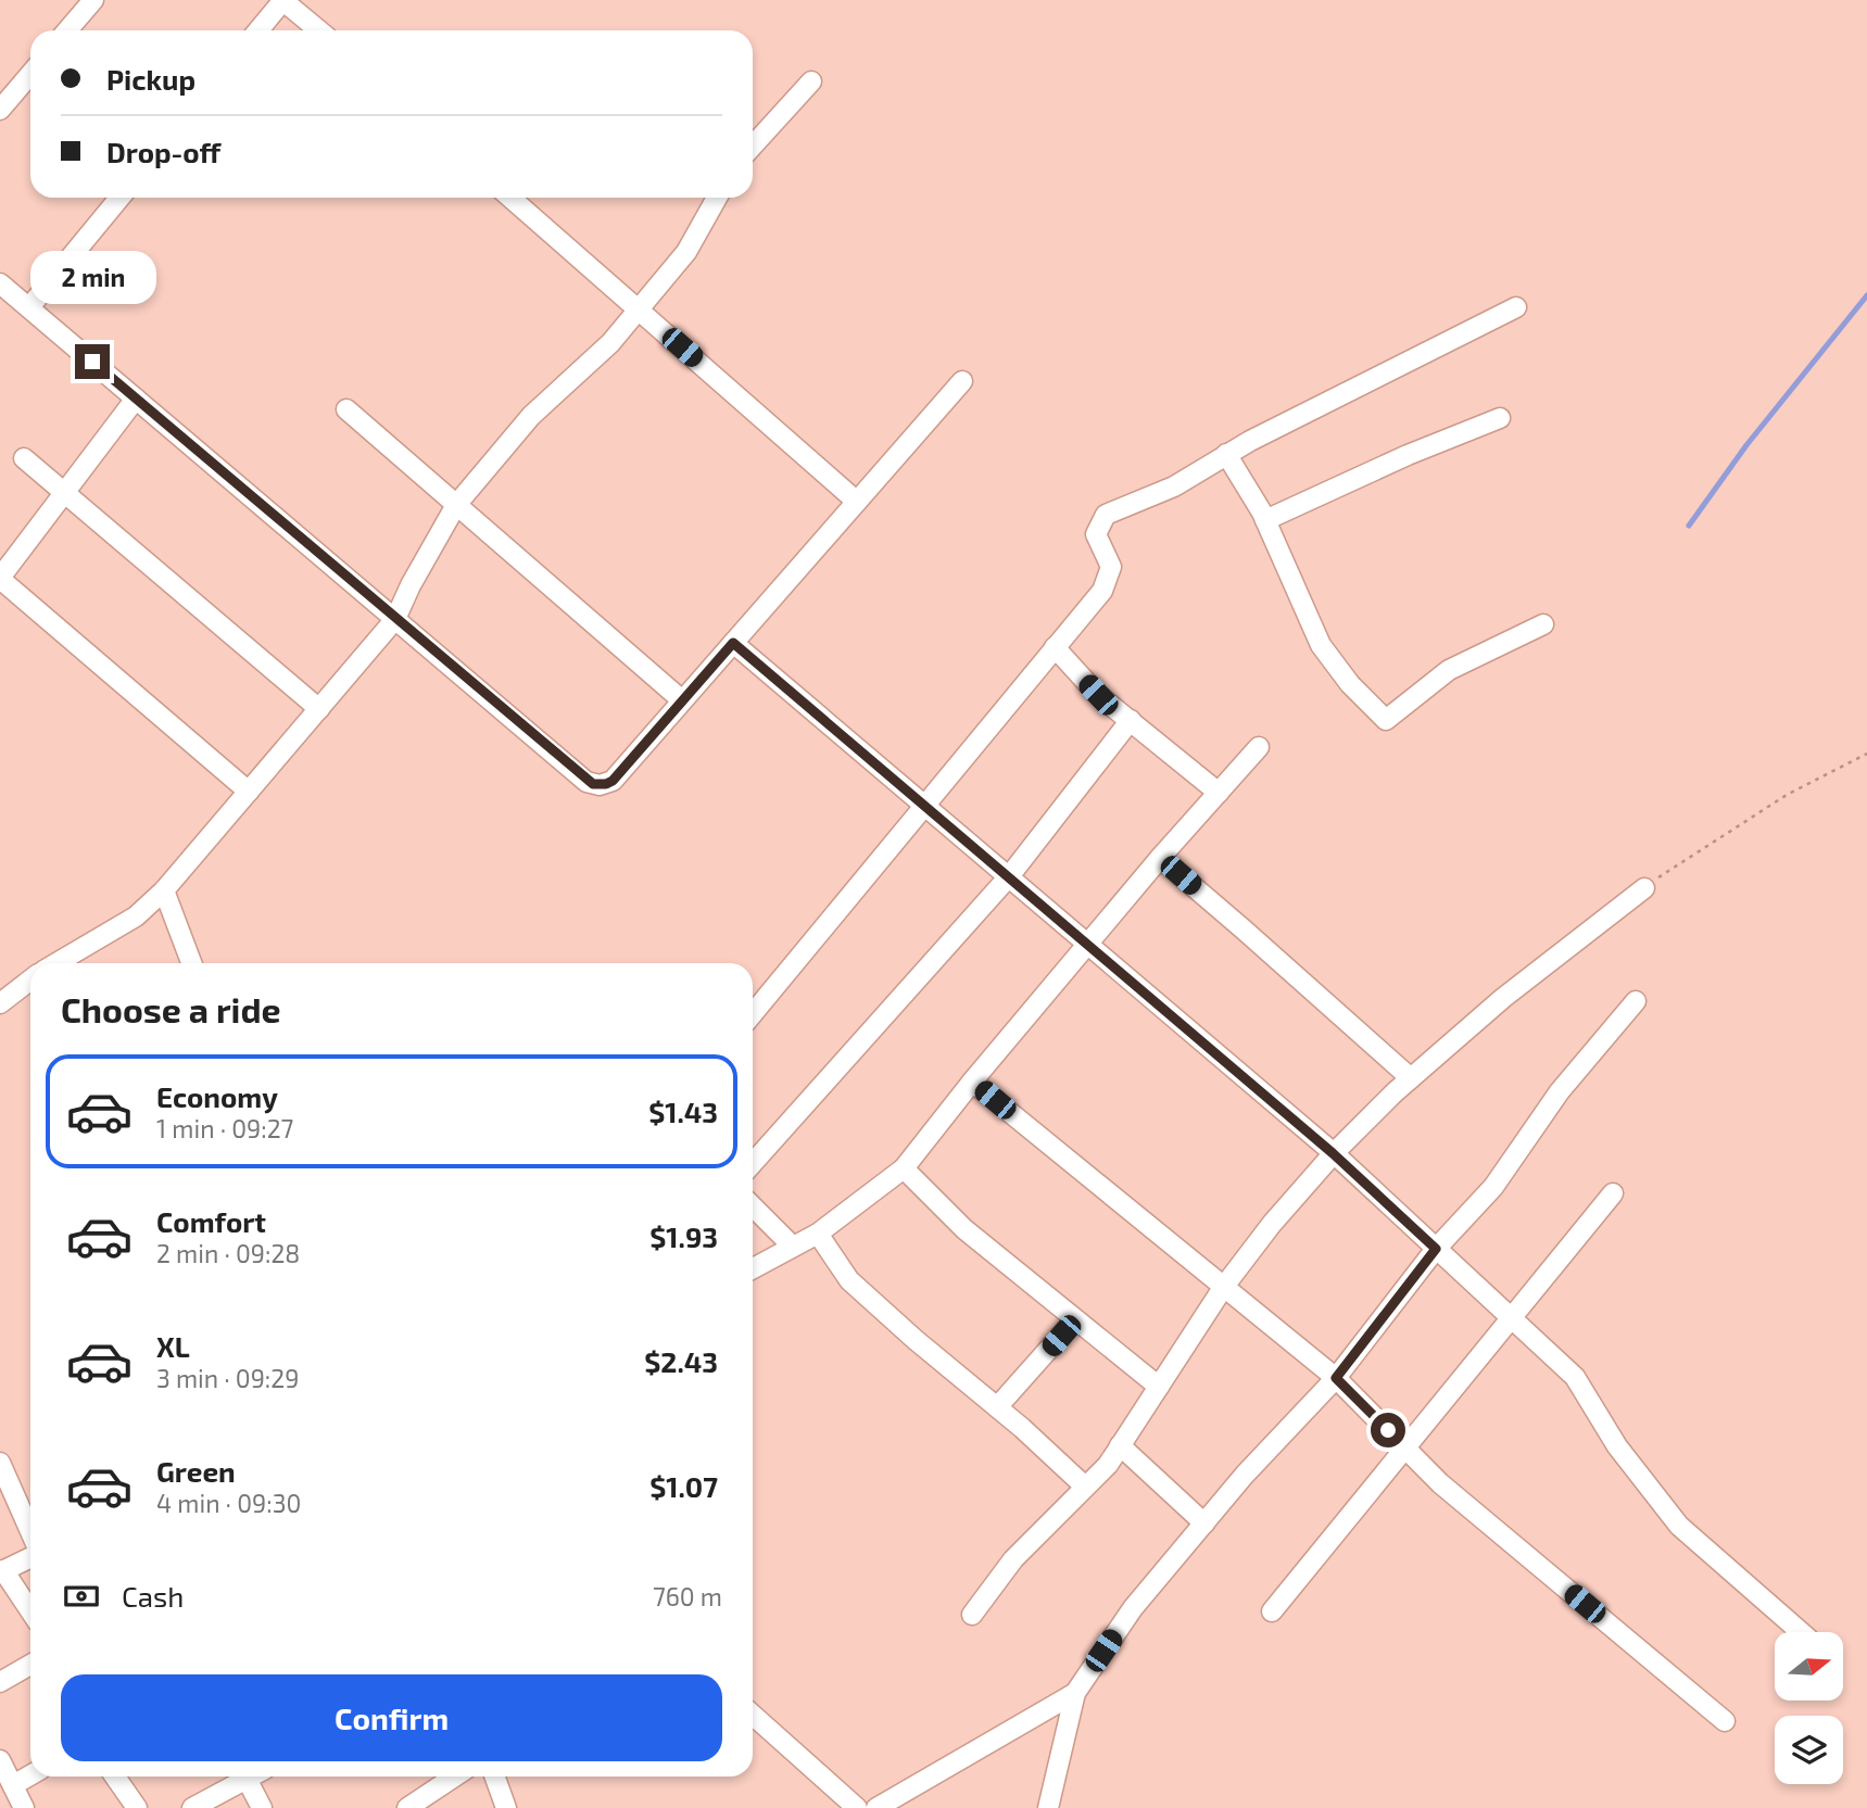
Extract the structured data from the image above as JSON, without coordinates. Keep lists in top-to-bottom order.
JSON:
{
  "north": "right",
  "page": {
    "banner": ["Pickup", "Drop-off"],
    "bubble": "2 min",
    "heading": "Choose a ride",
    "list": [
      {
        "name": "Economy",
        "note": "1 min · 09:27",
        "value": "$1.43"
      },
      {
        "name": "Comfort",
        "note": "2 min · 09:28",
        "value": "$1.93"
      },
      {
        "name": "XL",
        "note": "3 min · 09:29",
        "value": "$2.43"
      },
      {
        "name": "Green",
        "note": "4 min · 09:30",
        "value": "$1.07"
      }
    ],
    "pay": ["Cash", "760 m"],
    "buttons": "Confirm"
  }
}
